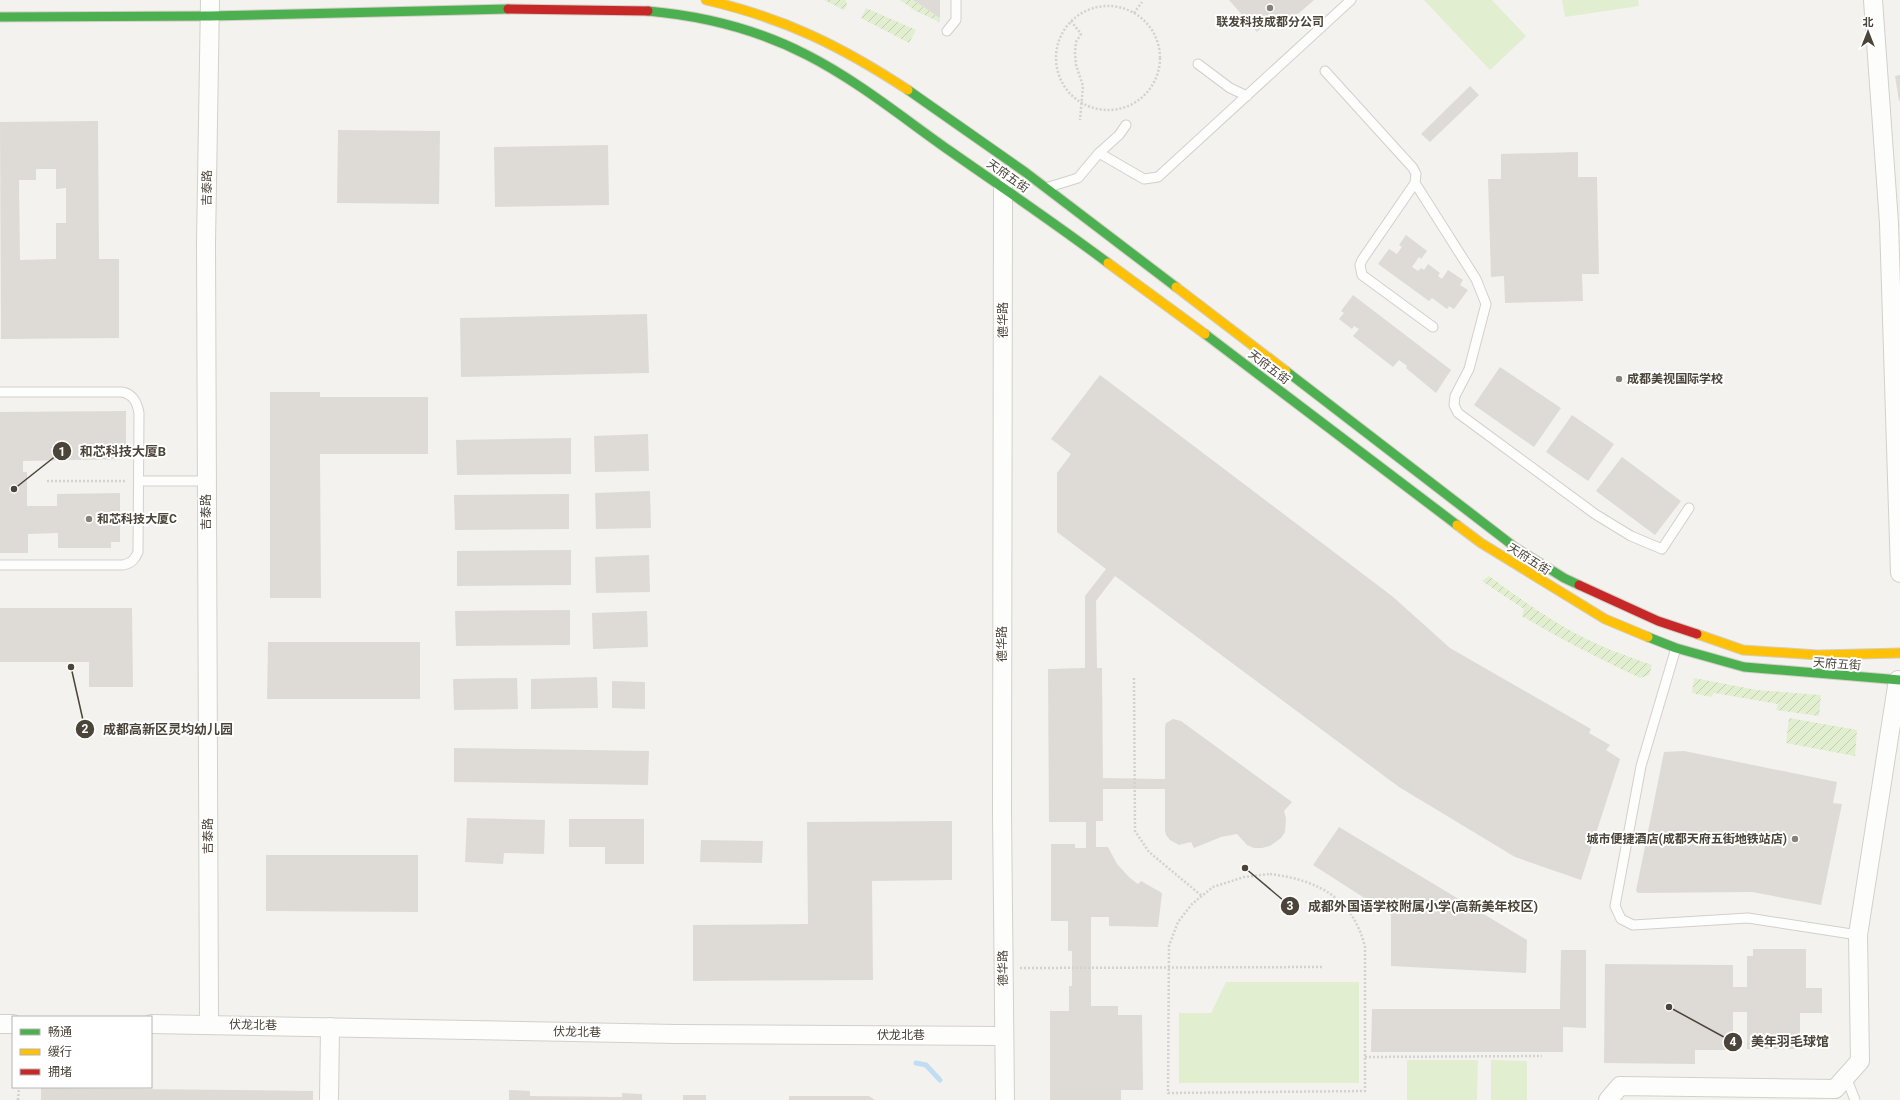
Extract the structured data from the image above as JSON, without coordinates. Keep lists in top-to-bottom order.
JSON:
{
  "streets": {
    "street": [
      "天府五街",
      "吉泰路",
      "德华路",
      "伏龙北巷"
    ]
  },
  "crossings": [
    ["天府五街", "吉泰路"],
    ["天府五街", "德华路"],
    ["吉泰路", "伏龙北巷"],
    ["德华路", "伏龙北巷"]
  ],
  "places": [
    "联发科技成都分公司",
    "成都美视国际学校",
    "和芯科技大厦B",
    "和芯科技大厦C",
    "成都高新区灵均幼儿园",
    "城市便捷酒店(成都天府五街地铁站店)",
    "成都外国语学校附属小学(高新美年校区)",
    "美年羽毛球馆"
  ],
  "legend": ["畅通", "缓行", "拥堵"],
  "north": "top"
}
